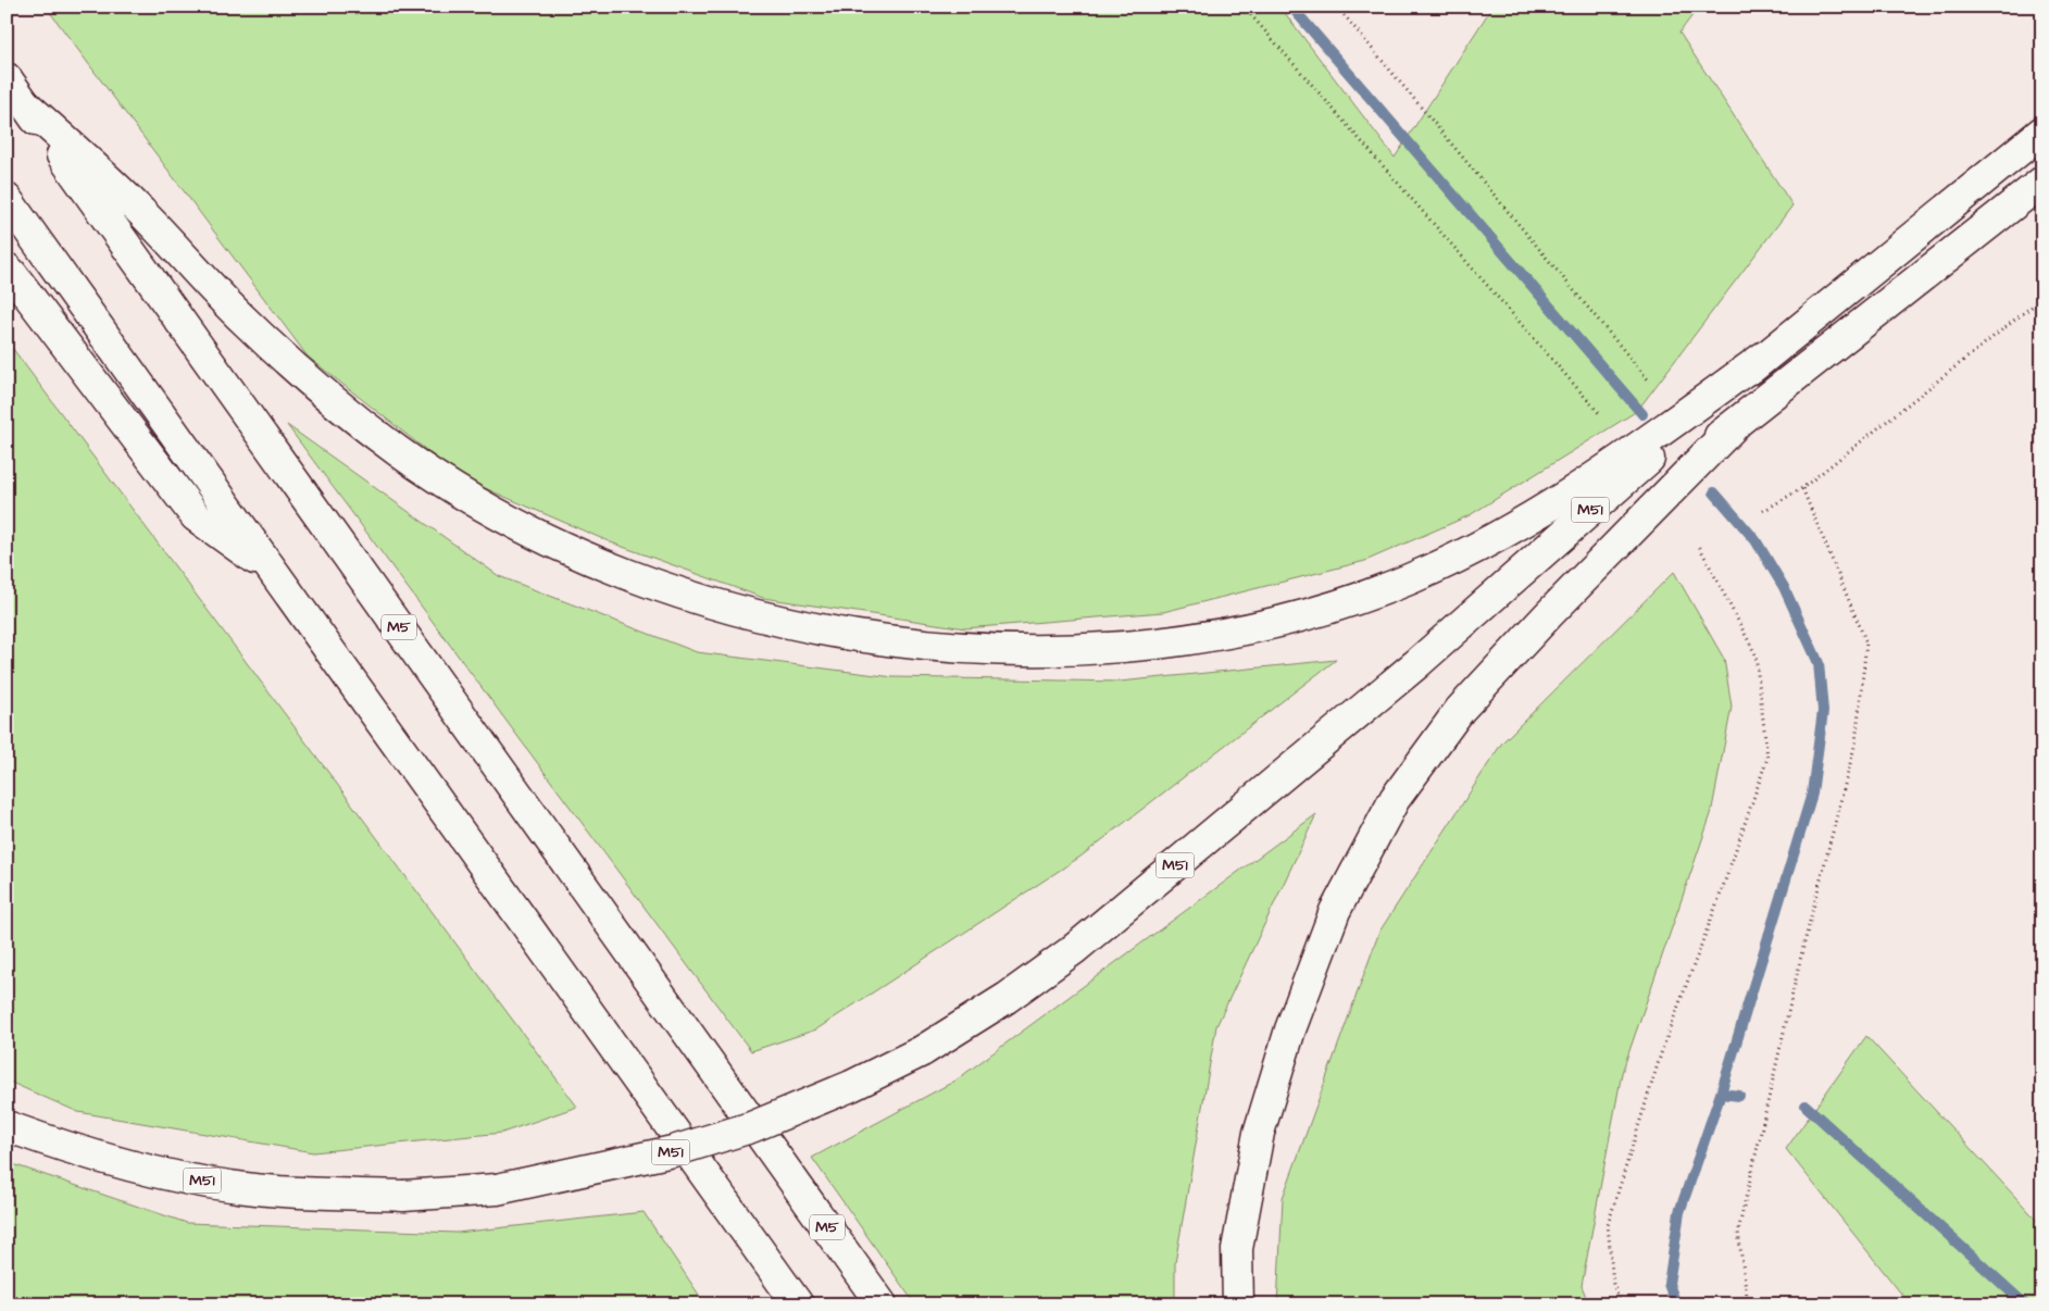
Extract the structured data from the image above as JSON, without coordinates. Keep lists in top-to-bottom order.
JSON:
{
  "streets": {
    "highway": ["M51", "M5"]
  }
}
